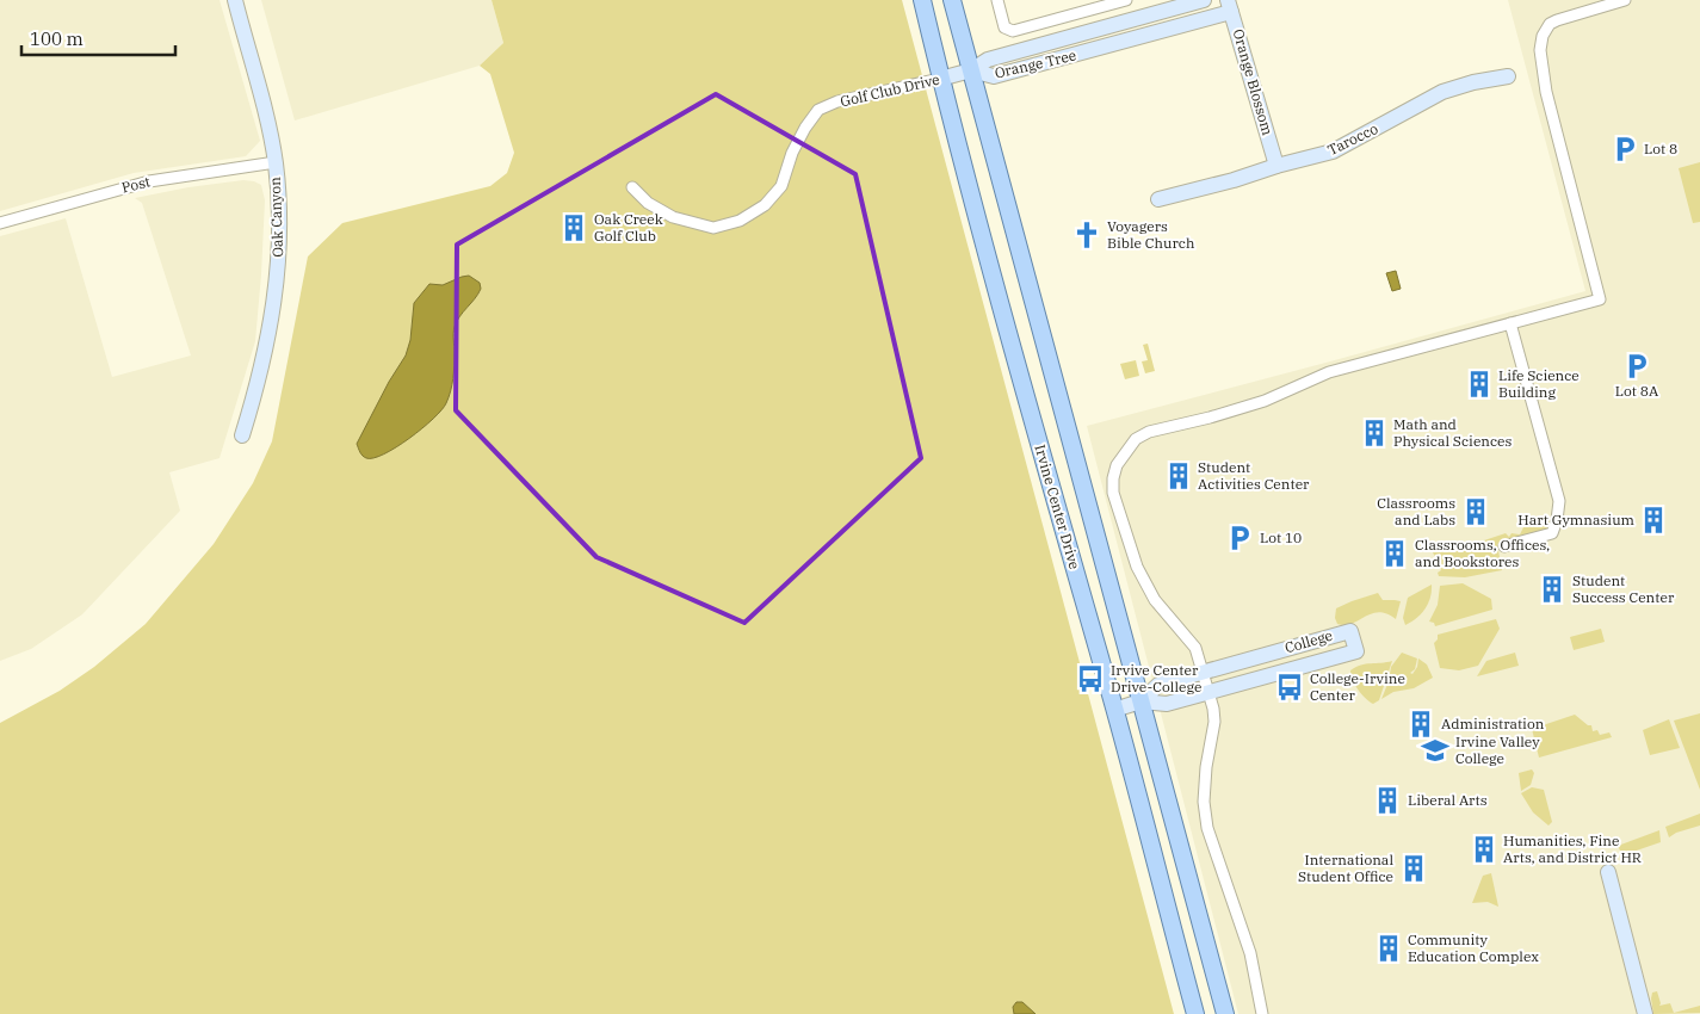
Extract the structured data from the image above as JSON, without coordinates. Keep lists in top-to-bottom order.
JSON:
{
  "streets": {
    "main road": ["Irvine Center Drive"],
    "street": [
      "Orange Tree",
      "Orange Blossom",
      "Golf Club Drive",
      "Tarocco",
      "Post",
      "Oak Canyon",
      "College"
    ]
  },
  "crossings": [
    ["Orange Tree", "Orange Blossom"],
    ["Orange Tree", "Golf Club Drive"],
    ["Orange Tree", "Irvine Center Drive"],
    ["Orange Blossom", "Tarocco"],
    ["Golf Club Drive", "Irvine Center Drive"],
    ["Post", "Oak Canyon"],
    ["Irvine Center Drive", "College"]
  ],
  "places": {
    "parking": ["Lot 8", "Lot 8A", "Lot 10"],
    "building": [
      "Oak Creek Golf Club",
      "Life Science Building",
      "Math and Physical Sciences",
      "Student Activities Center",
      "Classrooms and Labs",
      "Hart Gymnasium",
      "Classrooms, Offices, and Bookstores",
      "Student Success Center",
      "Administration",
      "Liberal Arts",
      "Humanities, Fine Arts, and District HR",
      "International Student Office",
      "Community Education Complex"
    ],
    "church": ["Voyagers Bible Church"],
    "bus stop": ["Irvive Center Drive-College", "College-Irvine Center"],
    "school or university": ["Irvine Valley College"]
  },
  "scale_bar": "100 m"
}
